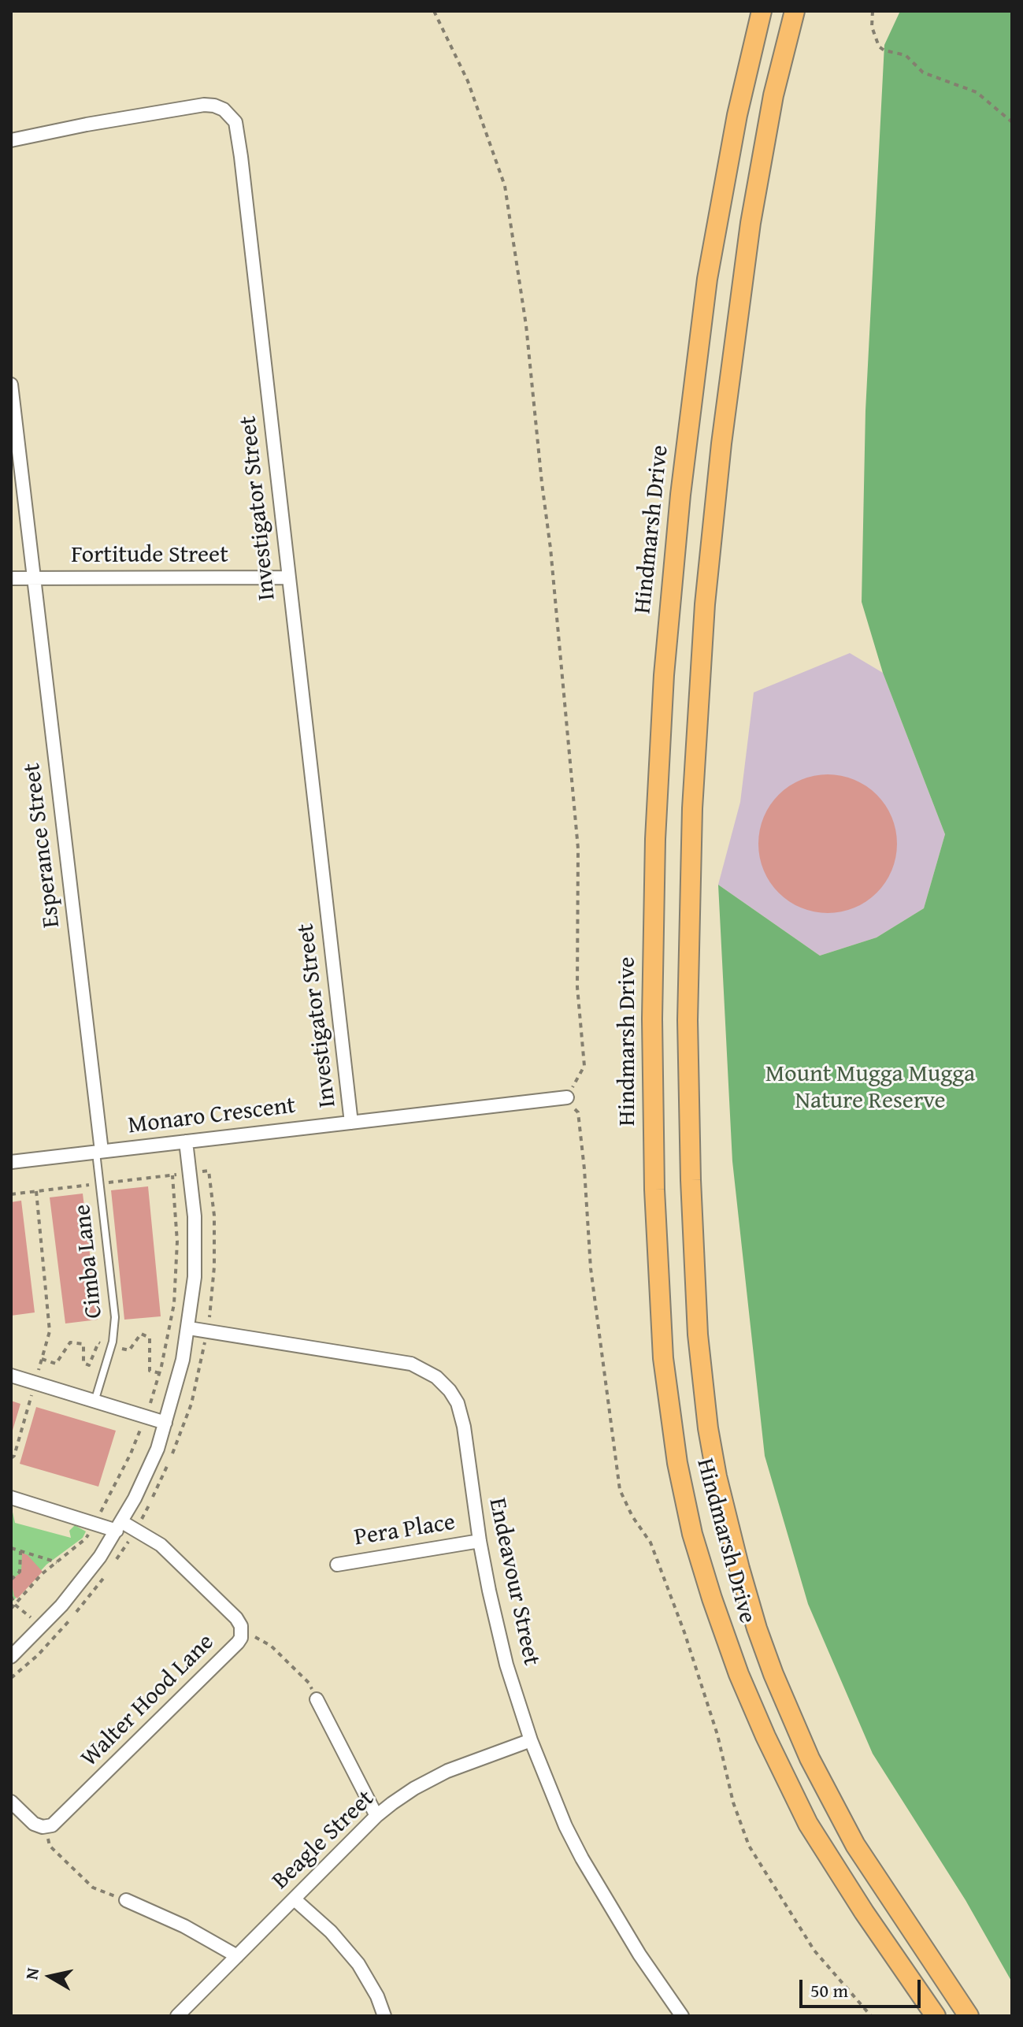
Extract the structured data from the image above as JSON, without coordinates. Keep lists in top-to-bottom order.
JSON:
{
  "streets": {
    "main road": ["Hindmarsh Drive"],
    "street": [
      "Investigator Street",
      "Fortitude Street",
      "Esperance Street",
      "Monaro Crescent",
      "Pera Place",
      "Endeavour Street",
      "Walter Hood Lane",
      "Beagle Street"
    ],
    "lane": ["Cimba Lane"]
  },
  "crossings": [
    ["Investigator Street", "Fortitude Street"],
    ["Investigator Street", "Monaro Crescent"],
    ["Fortitude Street", "Esperance Street"],
    ["Esperance Street", "Monaro Crescent"],
    ["Esperance Street", "Cimba Lane"],
    ["Monaro Crescent", "Cimba Lane"],
    ["Pera Place", "Endeavour Street"],
    ["Endeavour Street", "Beagle Street"]
  ],
  "parks": ["Mount Mugga Mugga Nature Reserve"],
  "scale_bar": "50 m",
  "north": "left"
}
